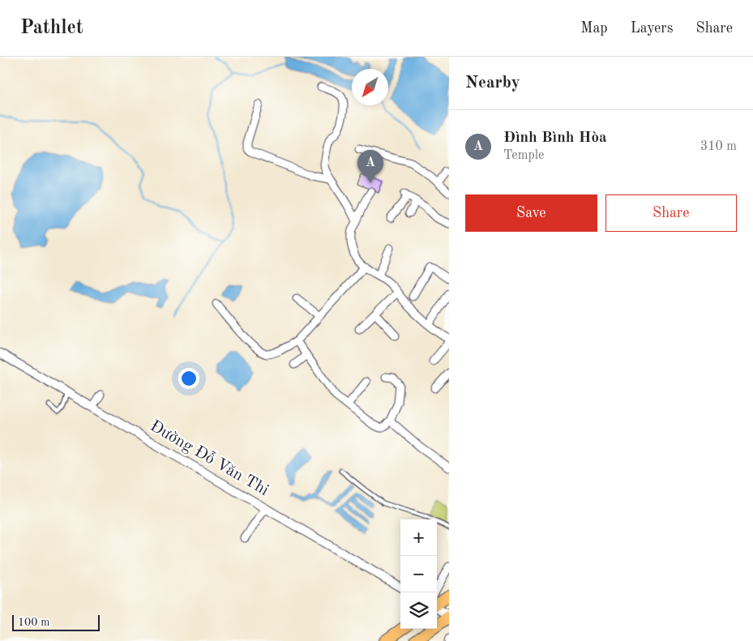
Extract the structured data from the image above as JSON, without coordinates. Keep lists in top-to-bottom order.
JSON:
{
  "streets": {
    "street": ["Đường Đỗ Văn Thi"]
  },
  "scale_bar": "100 m",
  "north": "bottom left",
  "page": {
    "header": "Pathlet",
    "nav": ["Map", "Layers", "Share"],
    "heading": "Nearby",
    "list": [
      {
        "mark": "A",
        "name": "Đình Bình Hòa",
        "note": "Temple",
        "value": "310 m"
      }
    ],
    "pins": "A",
    "buttons": ["Save", "Share"],
    "map_buttons": ["+", "−"],
    "scale": "100 m"
  }
}
